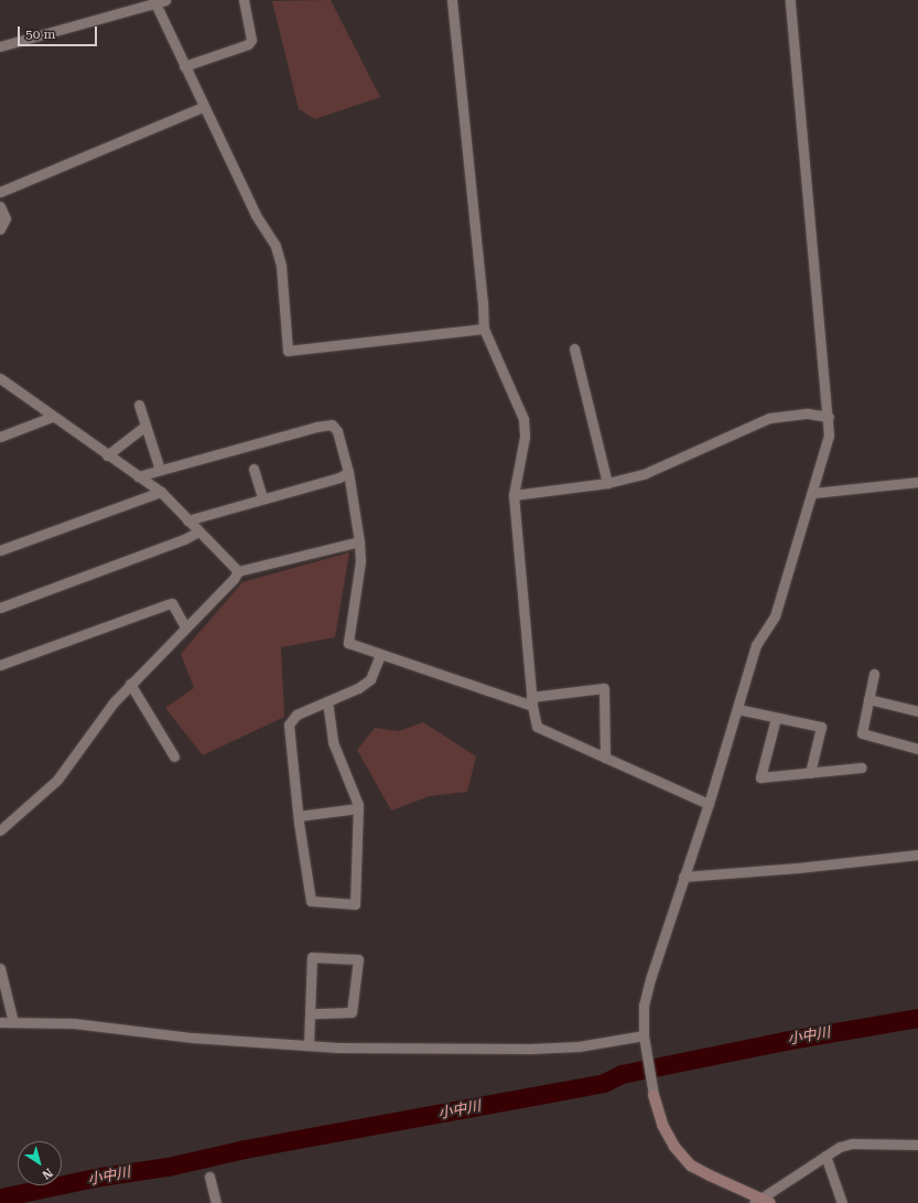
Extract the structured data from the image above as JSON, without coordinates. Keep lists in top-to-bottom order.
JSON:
{
  "water": ["小中川"],
  "scale_bar": "50 m",
  "north": "bottom right"
}
